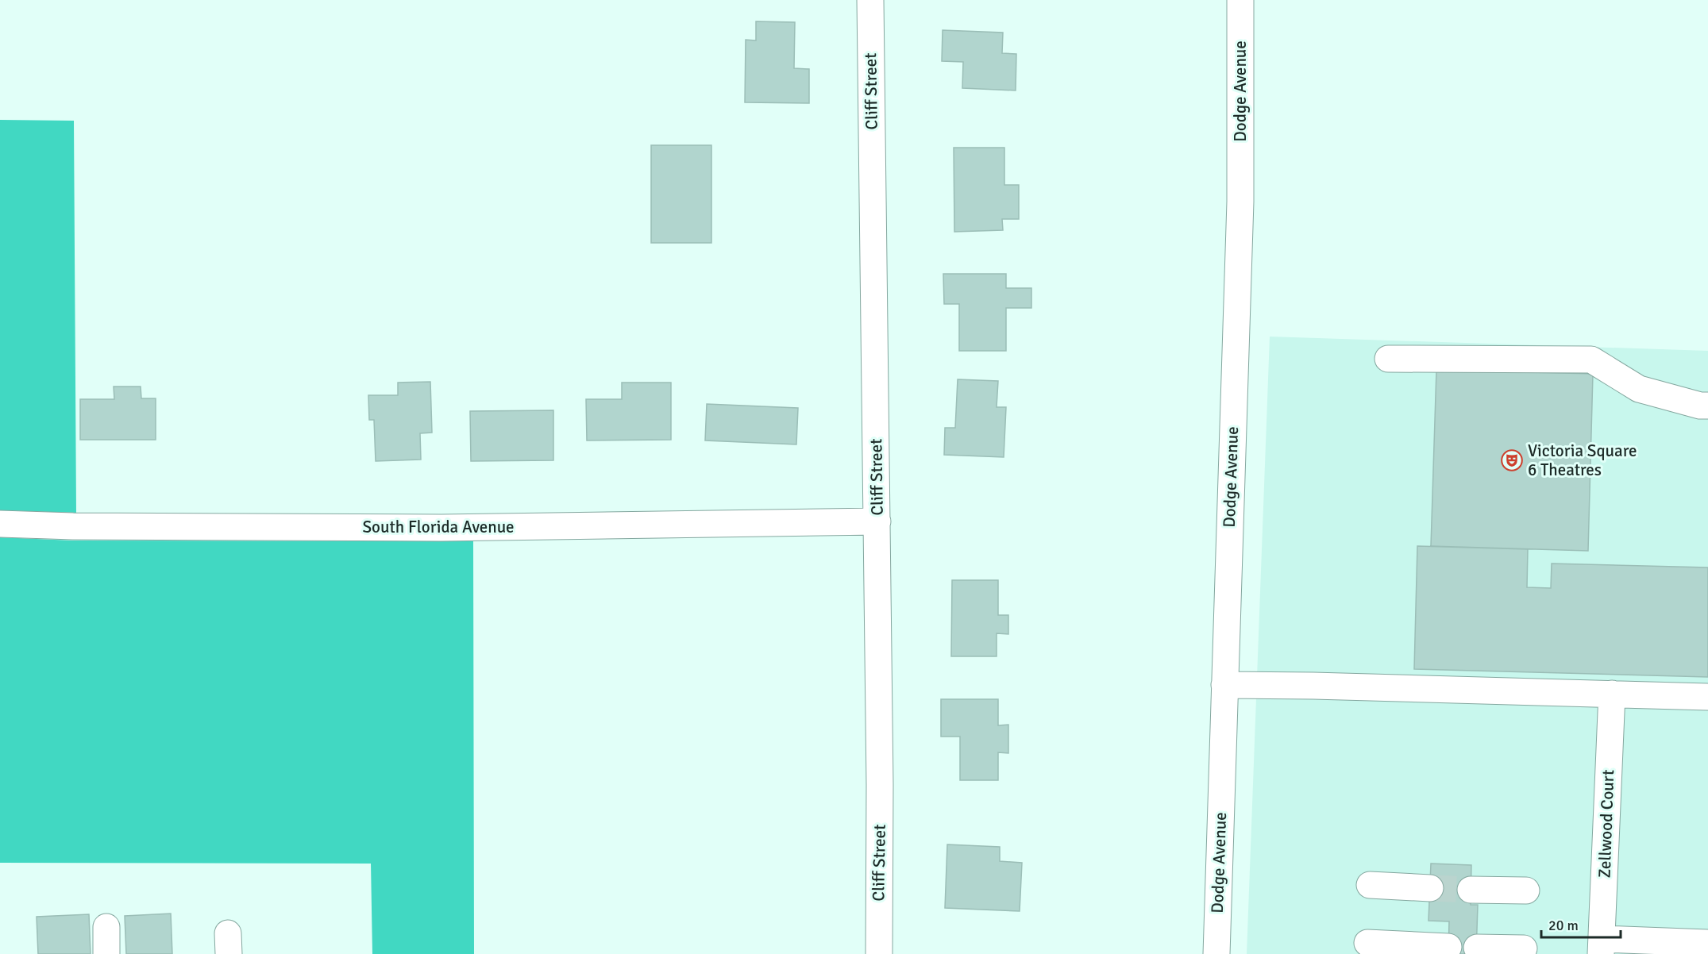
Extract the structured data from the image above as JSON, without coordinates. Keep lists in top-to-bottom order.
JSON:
{
  "streets": {
    "street": [
      "Cliff Street",
      "Dodge Avenue",
      "South Florida Avenue",
      "Zellwood Court"
    ]
  },
  "crossings": [
    ["Cliff Street", "South Florida Avenue"]
  ],
  "places": {
    "theatre": ["Victoria Square 6 Theatres"]
  },
  "scale_bar": "20 m"
}
